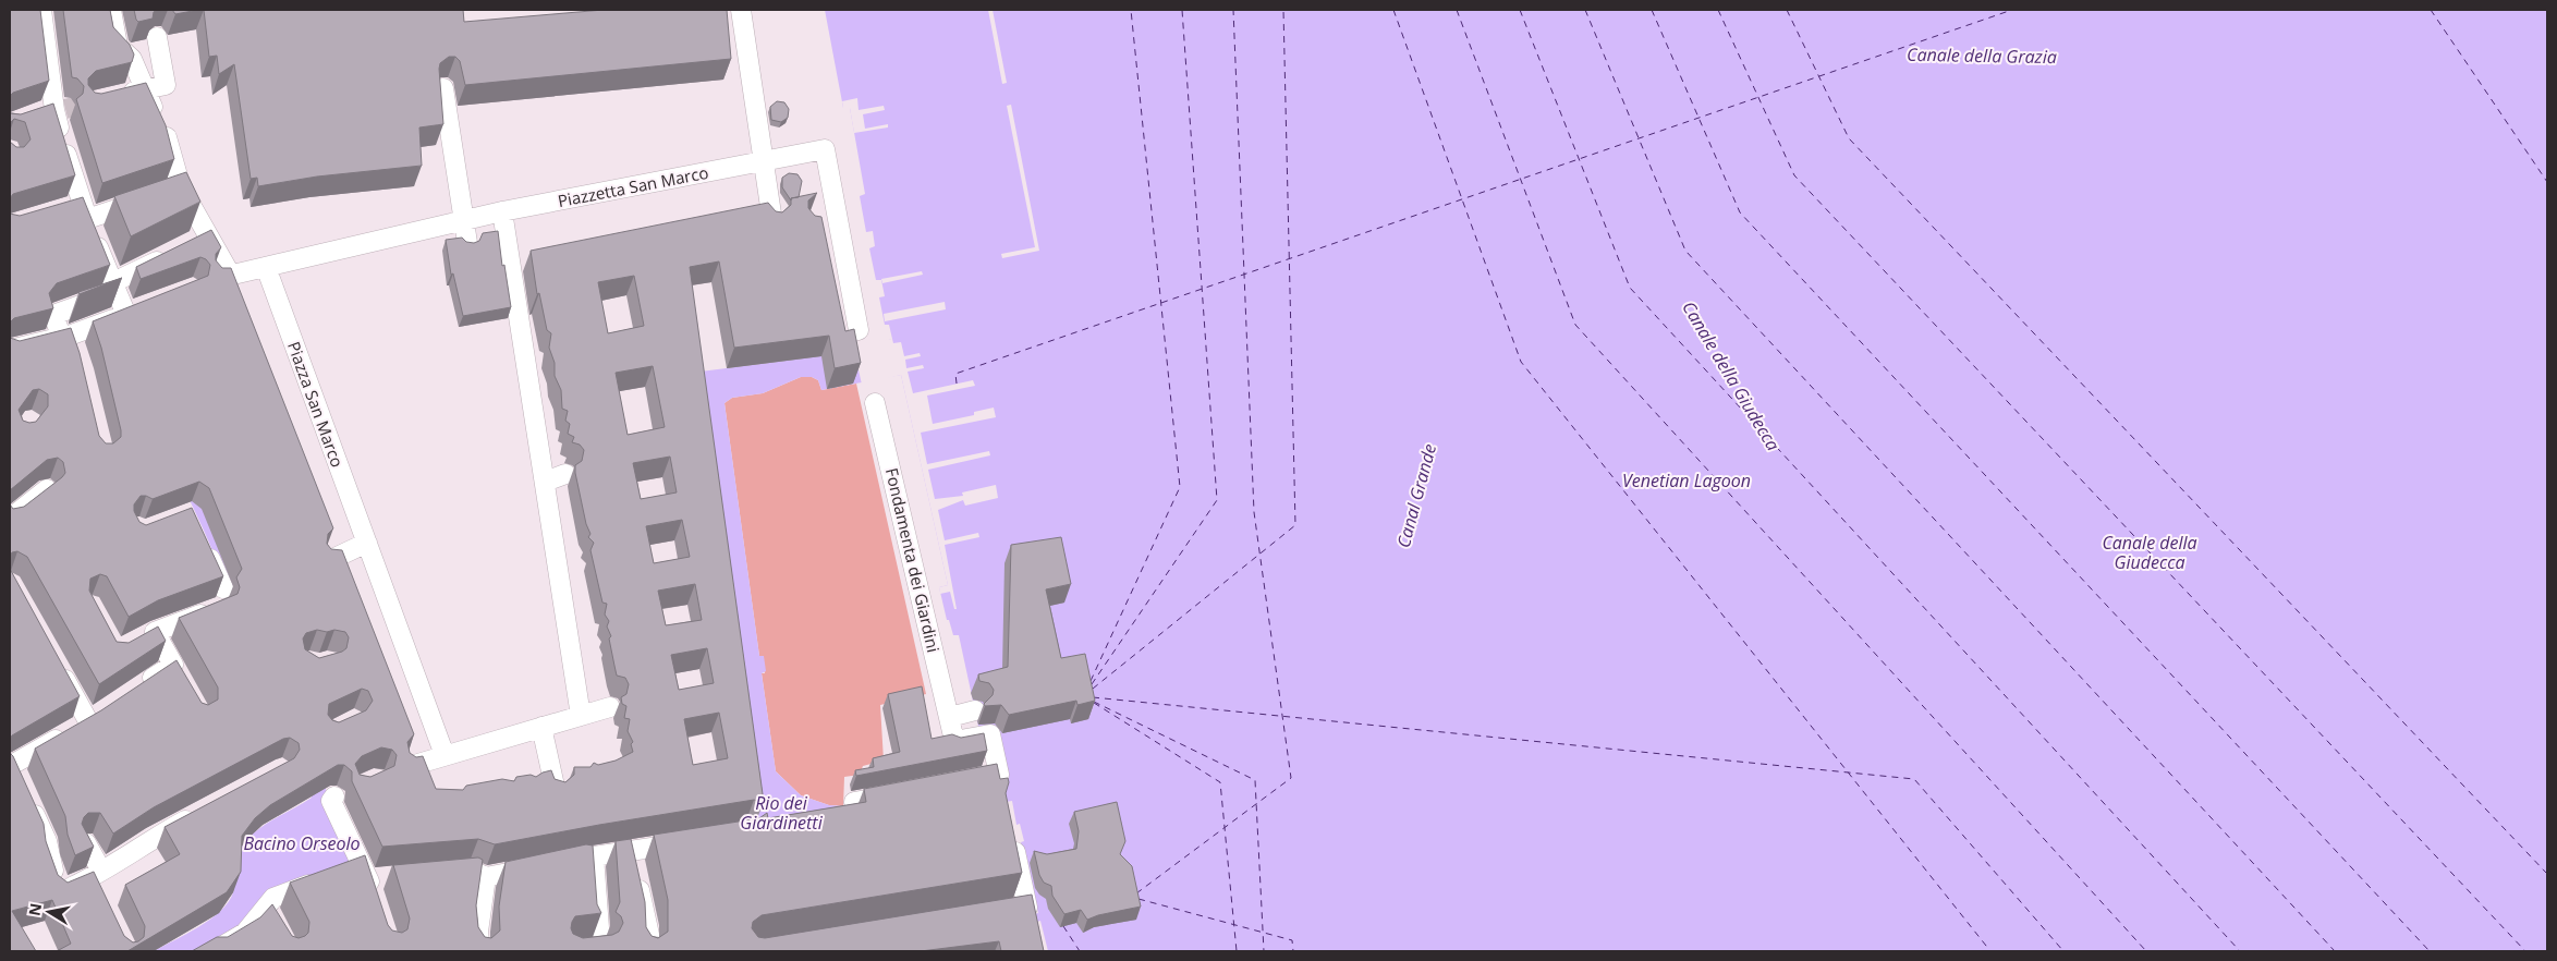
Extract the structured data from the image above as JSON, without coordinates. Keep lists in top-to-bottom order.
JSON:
{
  "streets": {
    "street": ["Piazzetta San Marco", "Piazza San Marco", "Fondamenta dei Giardini"]
  },
  "crossings": [
    ["Piazzetta San Marco", "Piazza San Marco"]
  ],
  "water": [
    "Canale della Grazia",
    "Canale della Giudecca",
    "Venetian Lagoon",
    "Canal Grande",
    "Rio dei Giardinetti",
    "Bacino Orseolo"
  ],
  "north": "left"
}
